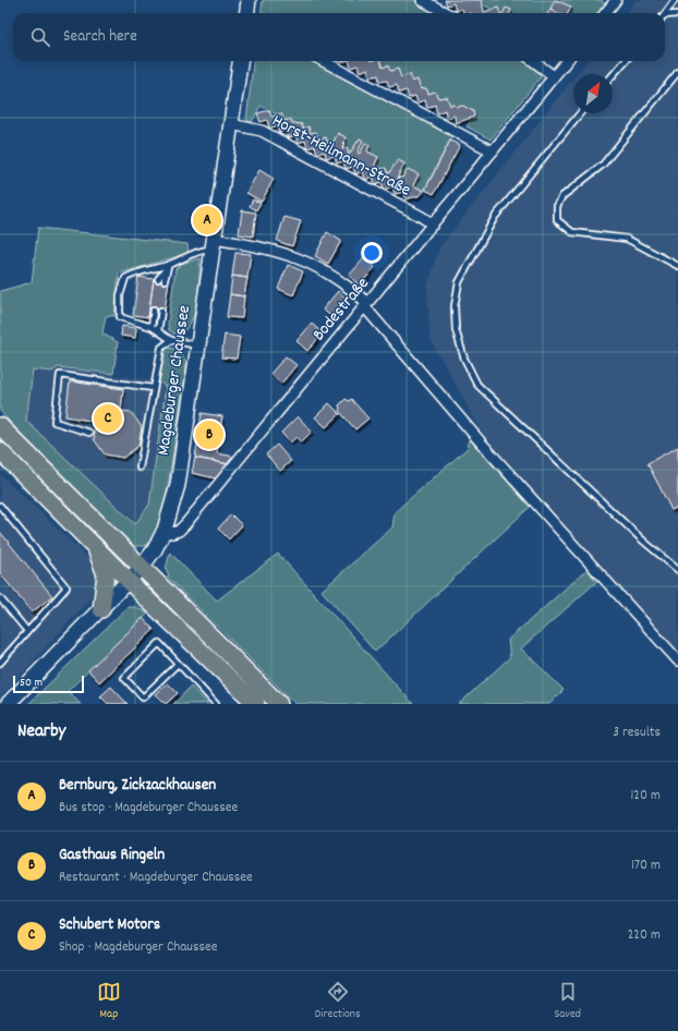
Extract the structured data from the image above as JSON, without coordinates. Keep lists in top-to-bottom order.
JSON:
{
  "streets": {
    "main road": ["Magdeburger Chaussee"],
    "street": ["Horst-Heilmann-Straße", "Bodestraße"]
  },
  "crossings": [
    ["Horst-Heilmann-Straße", "Bodestraße"],
    ["Horst-Heilmann-Straße", "Magdeburger Chaussee"],
    ["Bodestraße", "Magdeburger Chaussee"]
  ],
  "scale_bar": "50 m",
  "north": "top right",
  "page": {
    "search": "Search here",
    "pins": ["A", "C", "B"],
    "scale": "50 m",
    "heading": ["Nearby", "3 results"],
    "list": [
      {
        "mark": "A",
        "name": "Bernburg, Zickzackhausen",
        "note": "Bus stop · Magdeburger Chaussee",
        "value": "120 m"
      },
      {
        "mark": "B",
        "name": "Gasthaus Ringeln",
        "note": "Restaurant · Magdeburger Chaussee",
        "value": "170 m"
      },
      {
        "mark": "C",
        "name": "Schubert Motors",
        "note": "Shop · Magdeburger Chaussee",
        "value": "220 m"
      }
    ],
    "nav": ["Map", "Directions", "Saved"]
  }
}
